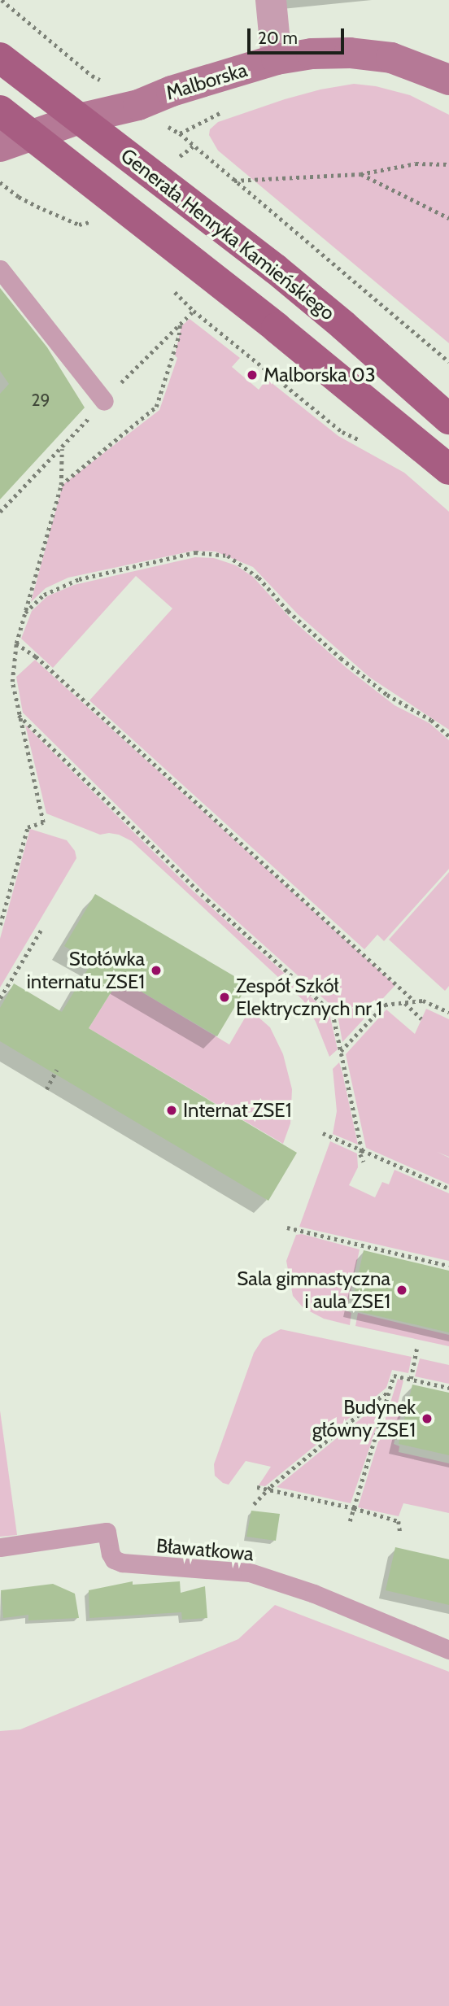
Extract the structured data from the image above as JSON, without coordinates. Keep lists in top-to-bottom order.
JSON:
{
  "streets": {
    "main road": ["Generała Henryka Kamieńskiego"],
    "street": ["Malborska"],
    "lane": ["Bławatkowa"]
  },
  "crossings": [
    ["Malborska", "Generała Henryka Kamieńskiego"]
  ],
  "places": [
    "Malborska 03",
    "Stołówka internatu ZSE1",
    "Zespół Szkół Elektrycznych nr 1",
    "Internat ZSE1",
    "Sala gimnastyczna i aula ZSE1",
    "Budynek główny ZSE1"
  ],
  "house_numbers": ["29"],
  "scale_bar": "20 m"
}
